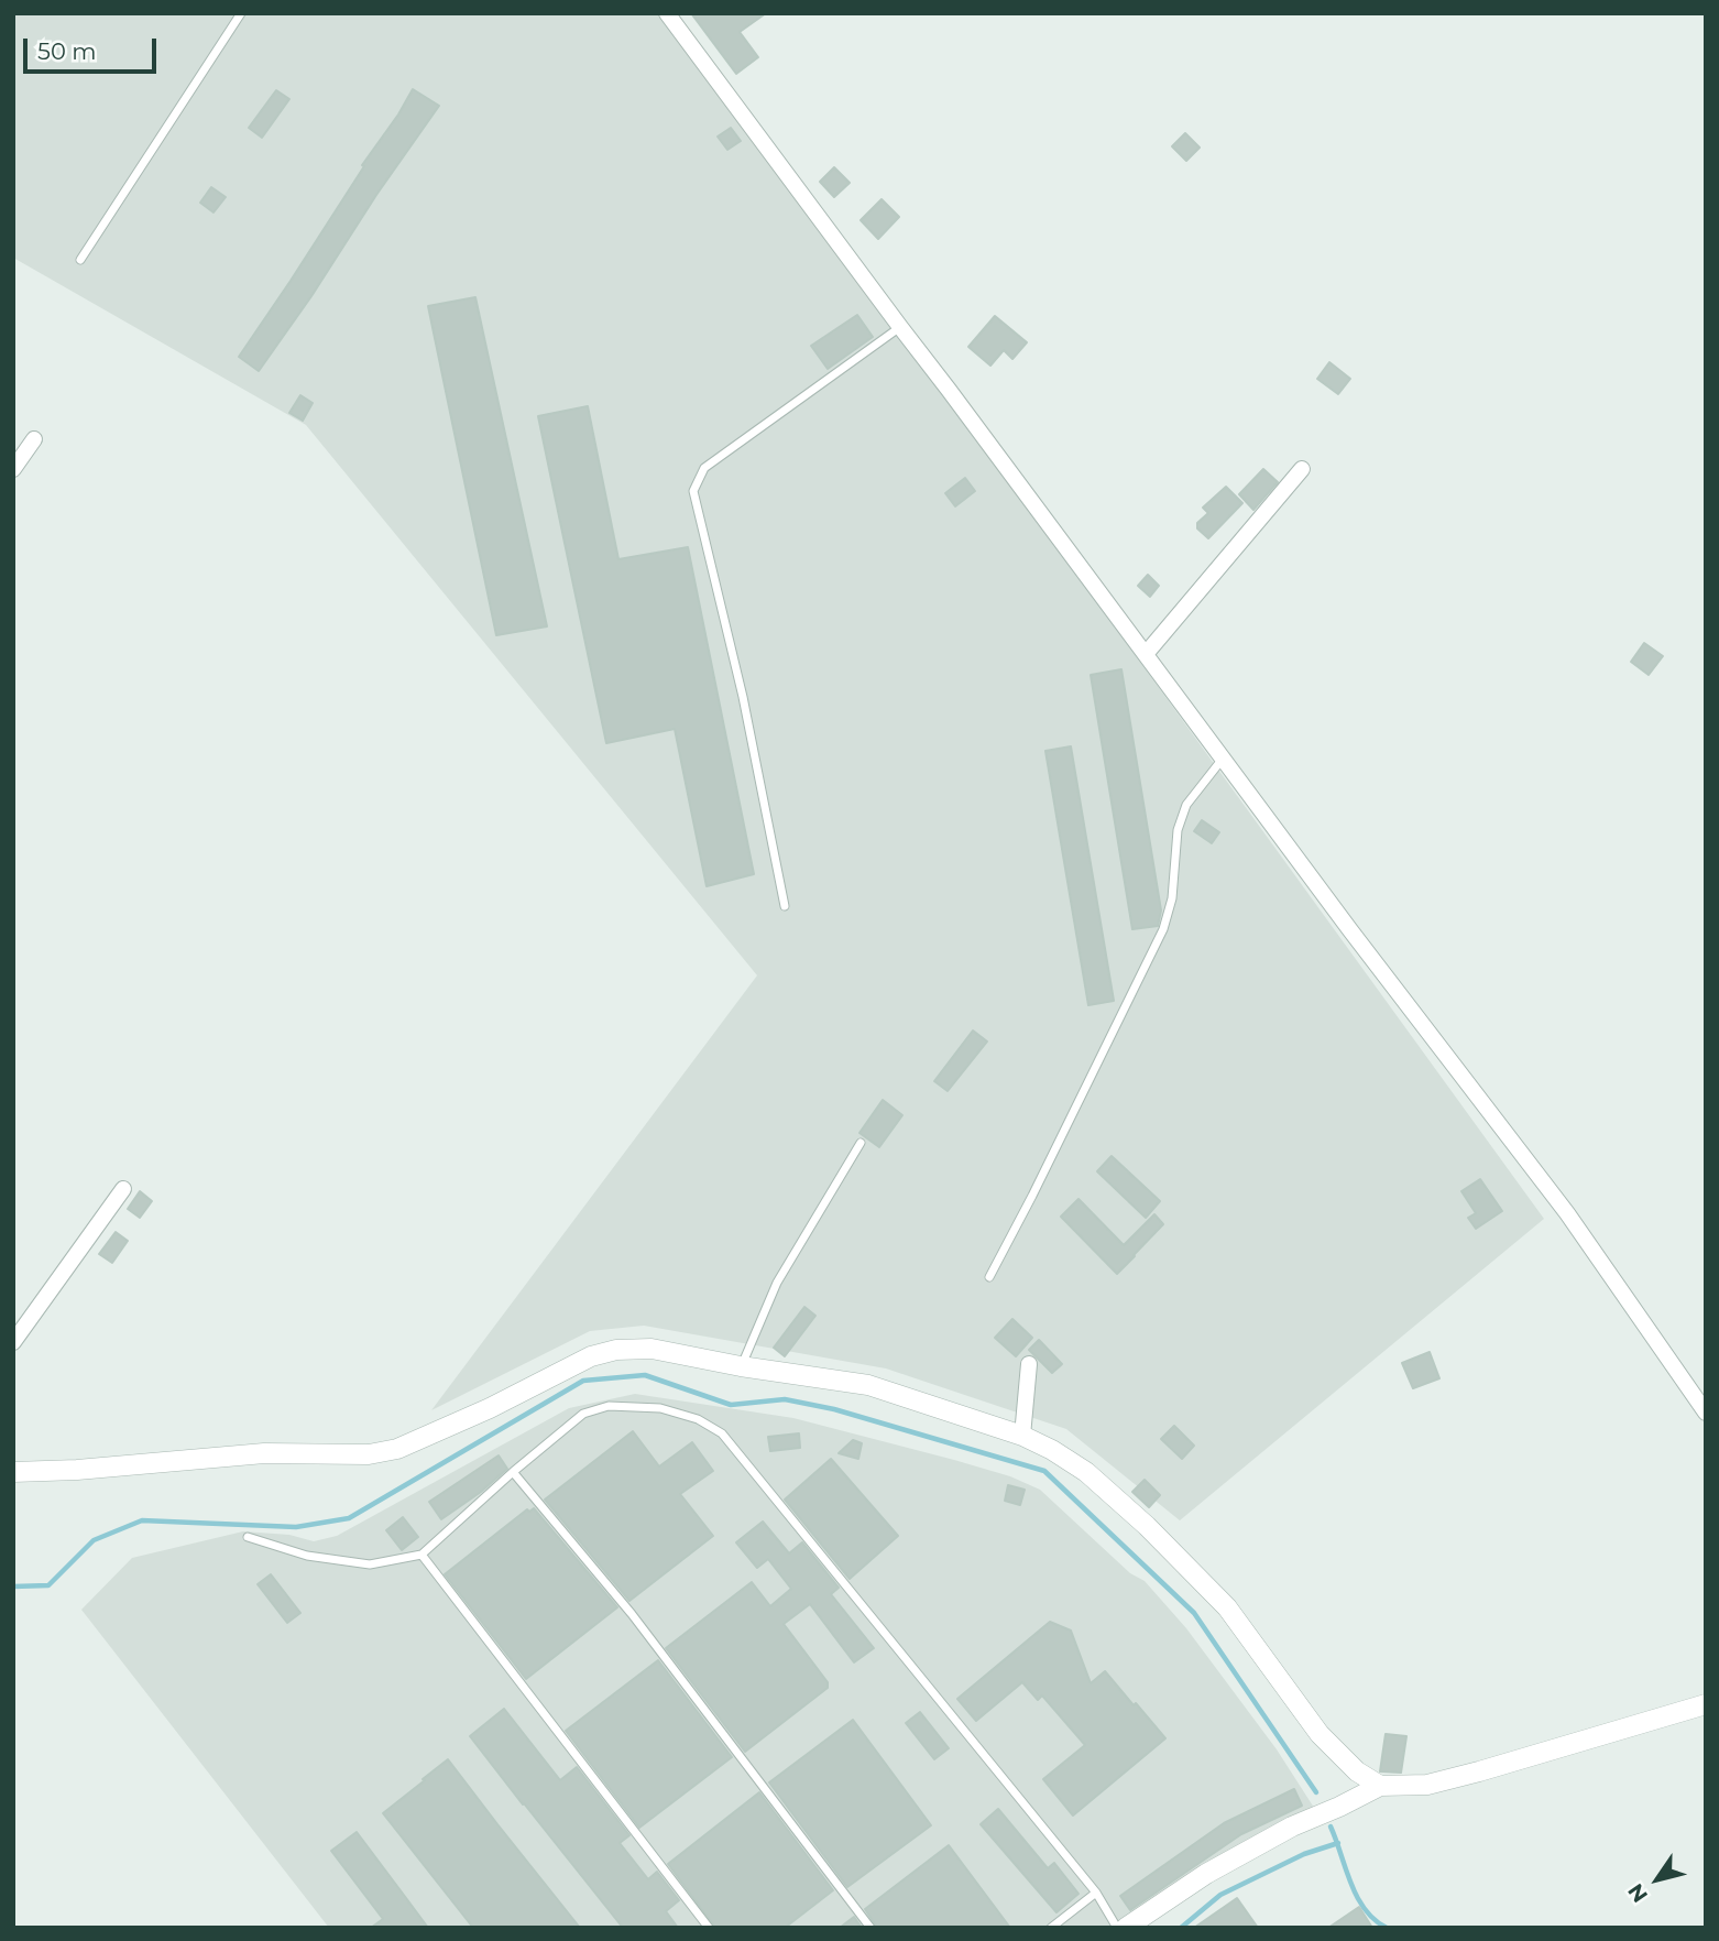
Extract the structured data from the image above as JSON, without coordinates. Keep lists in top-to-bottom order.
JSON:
{
  "scale_bar": "50 m",
  "north": "bottom left"
}
